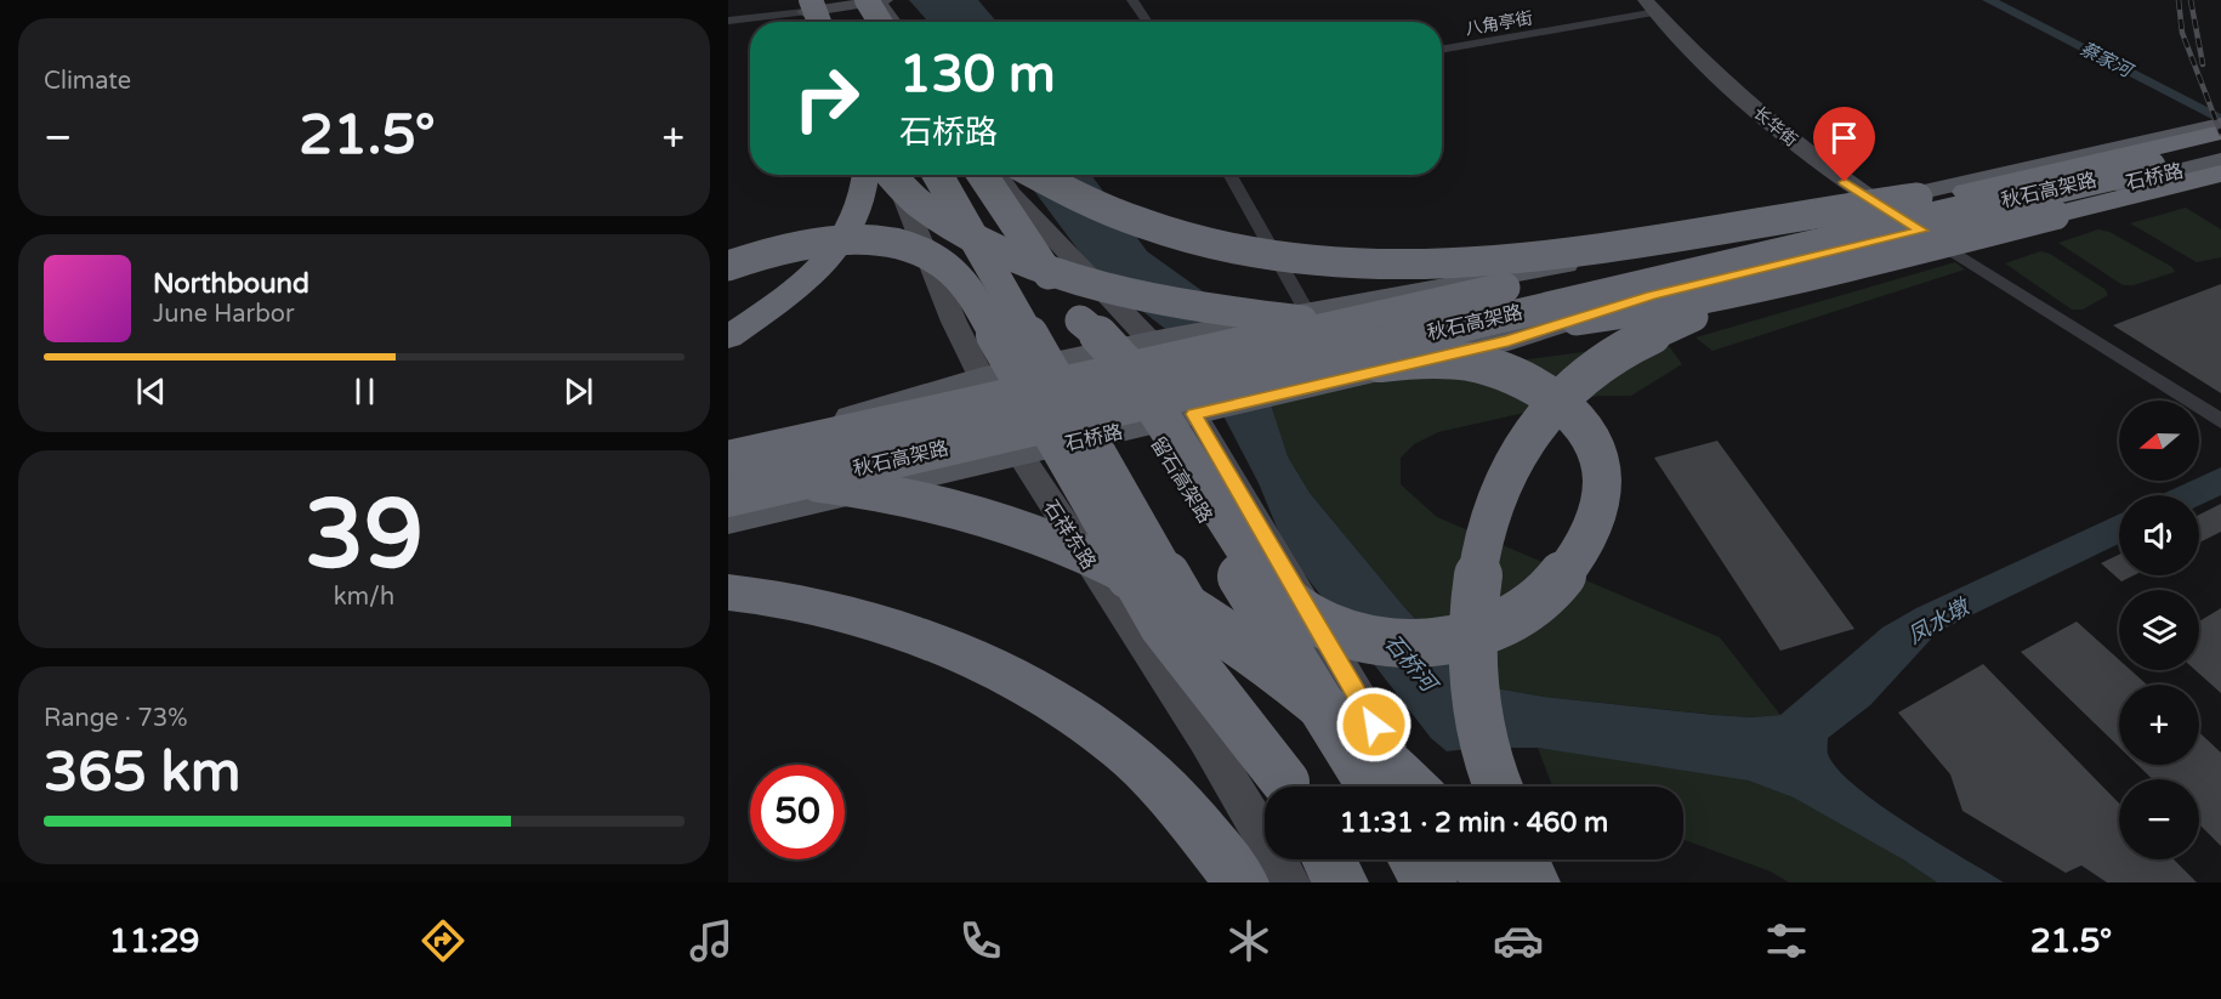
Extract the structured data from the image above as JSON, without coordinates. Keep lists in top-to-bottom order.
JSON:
{
  "streets": {
    "highway": ["秋石高架路", "留石高架路"],
    "main road": ["长华街", "石桥路", "石祥东路"],
    "street": ["八角亭街"]
  },
  "crossings": [
    ["八角亭街", "长华街"],
    ["长华街", "石桥路"],
    ["石桥路", "秋石高架路"],
    ["石桥路", "石祥东路"]
  ],
  "water": ["蔡家河", "凤水墩", "石桥河"],
  "north": "left",
  "page": {
    "tile": [
      "Climate",
      ["39", "km/h"],
      ["Range · 73%", "365 km"]
    ],
    "turn": ["130 m", "石桥路"],
    "heat": ["−", "21.5°", "+"],
    "song": ["Northbound", "June Harbor"],
    "map_buttons": ["+", "−"],
    "limit": "50",
    "trip": "11:31 · 2 min · 460 m",
    "tabs": ["11:29", "21.5°"]
  }
}
